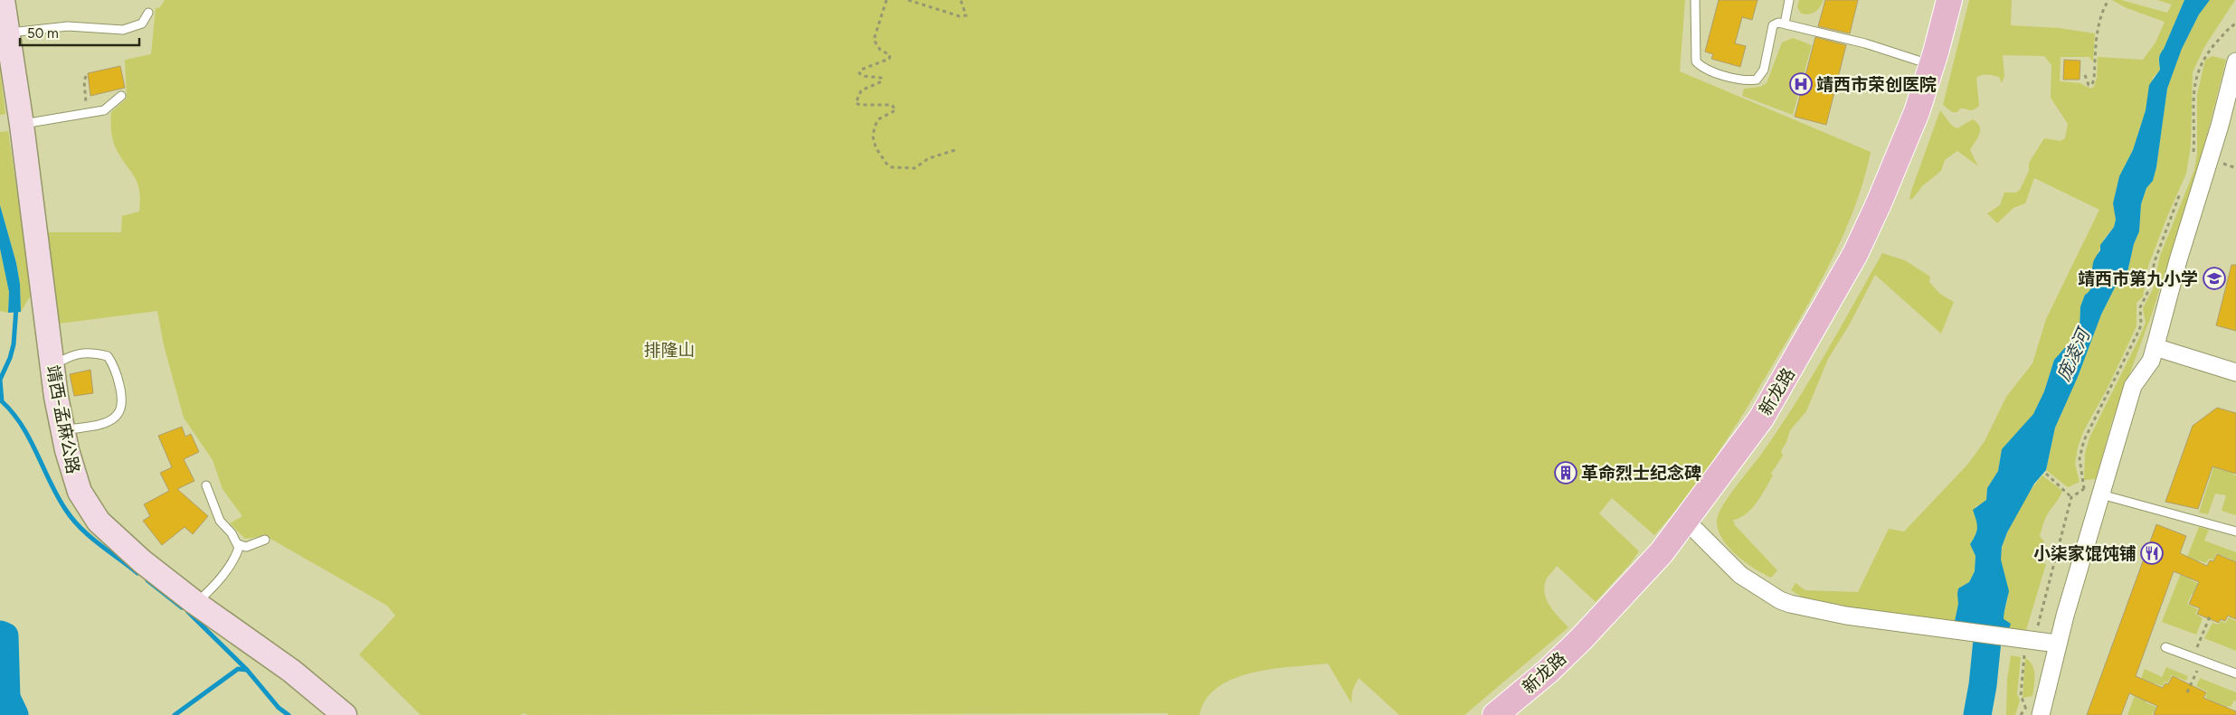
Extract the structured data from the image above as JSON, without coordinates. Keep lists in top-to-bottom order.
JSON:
{
  "streets": {
    "main road": ["新龙路", "靖西-孟麻公路"]
  },
  "water": ["庞凌河"],
  "parks": ["排隆山"],
  "places": {
    "hospital": ["靖西市荣创医院"],
    "school or university": ["靖西市第九小学"],
    "building": ["革命烈士纪念碑"],
    "restaurant": ["小柒家馄饨铺"]
  },
  "scale_bar": "50 m"
}
